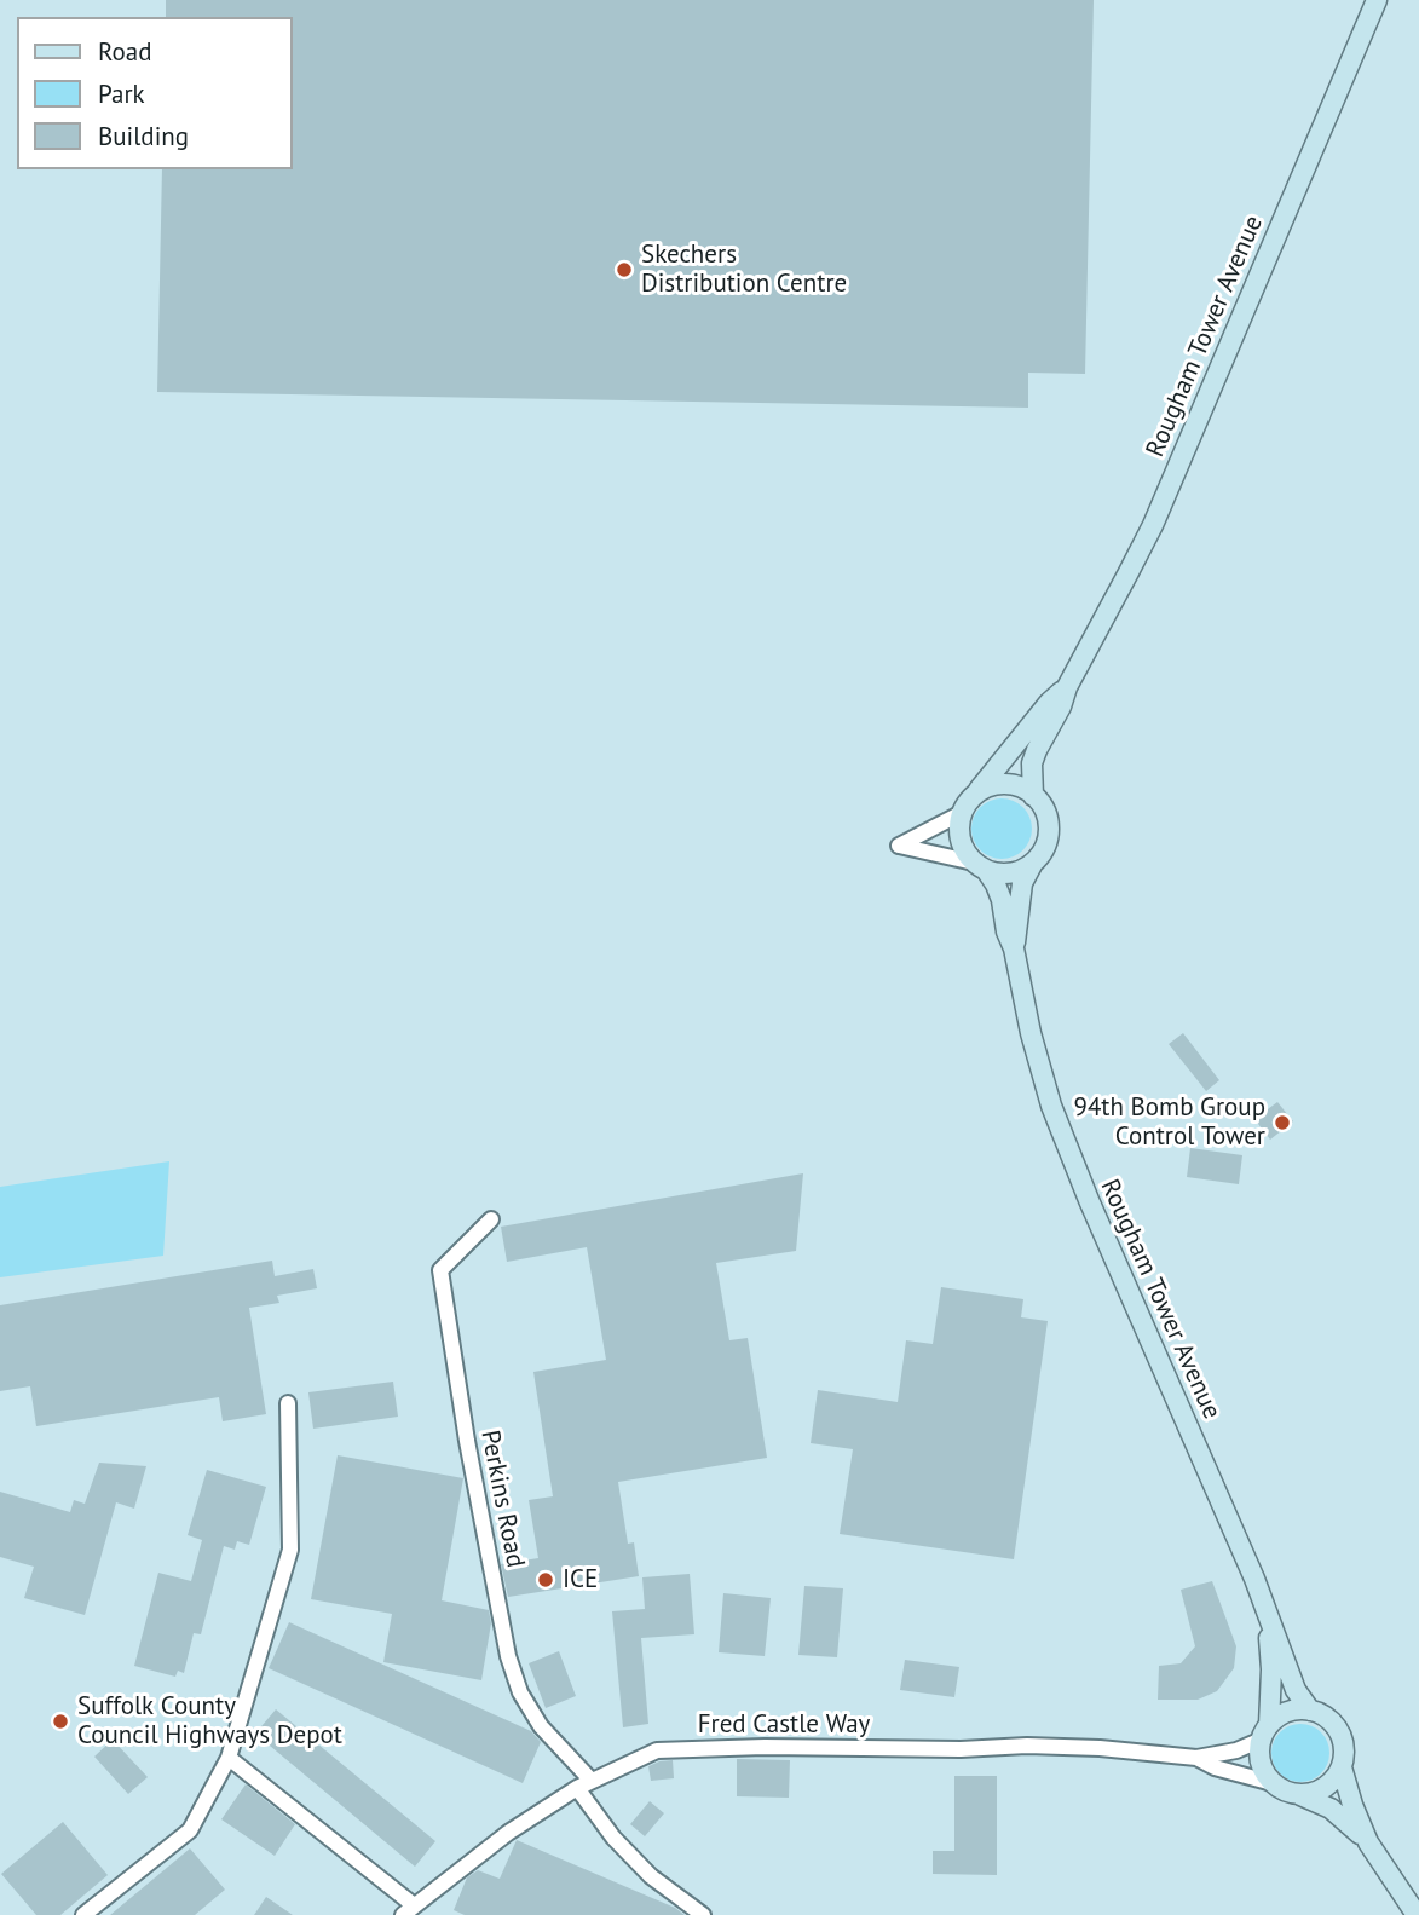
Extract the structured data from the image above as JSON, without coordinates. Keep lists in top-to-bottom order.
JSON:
{
  "streets": {
    "street": ["Rougham Tower Avenue", "Perkins Road", "Fred Castle Way"]
  },
  "crossings": [
    ["Perkins Road", "Fred Castle Way"]
  ],
  "places": [
    "Skechers Distribution Centre",
    "94th Bomb Group Control Tower",
    "ICE",
    "Suffolk County Council Highways Depot"
  ],
  "legend": ["Road", "Park", "Building"]
}
